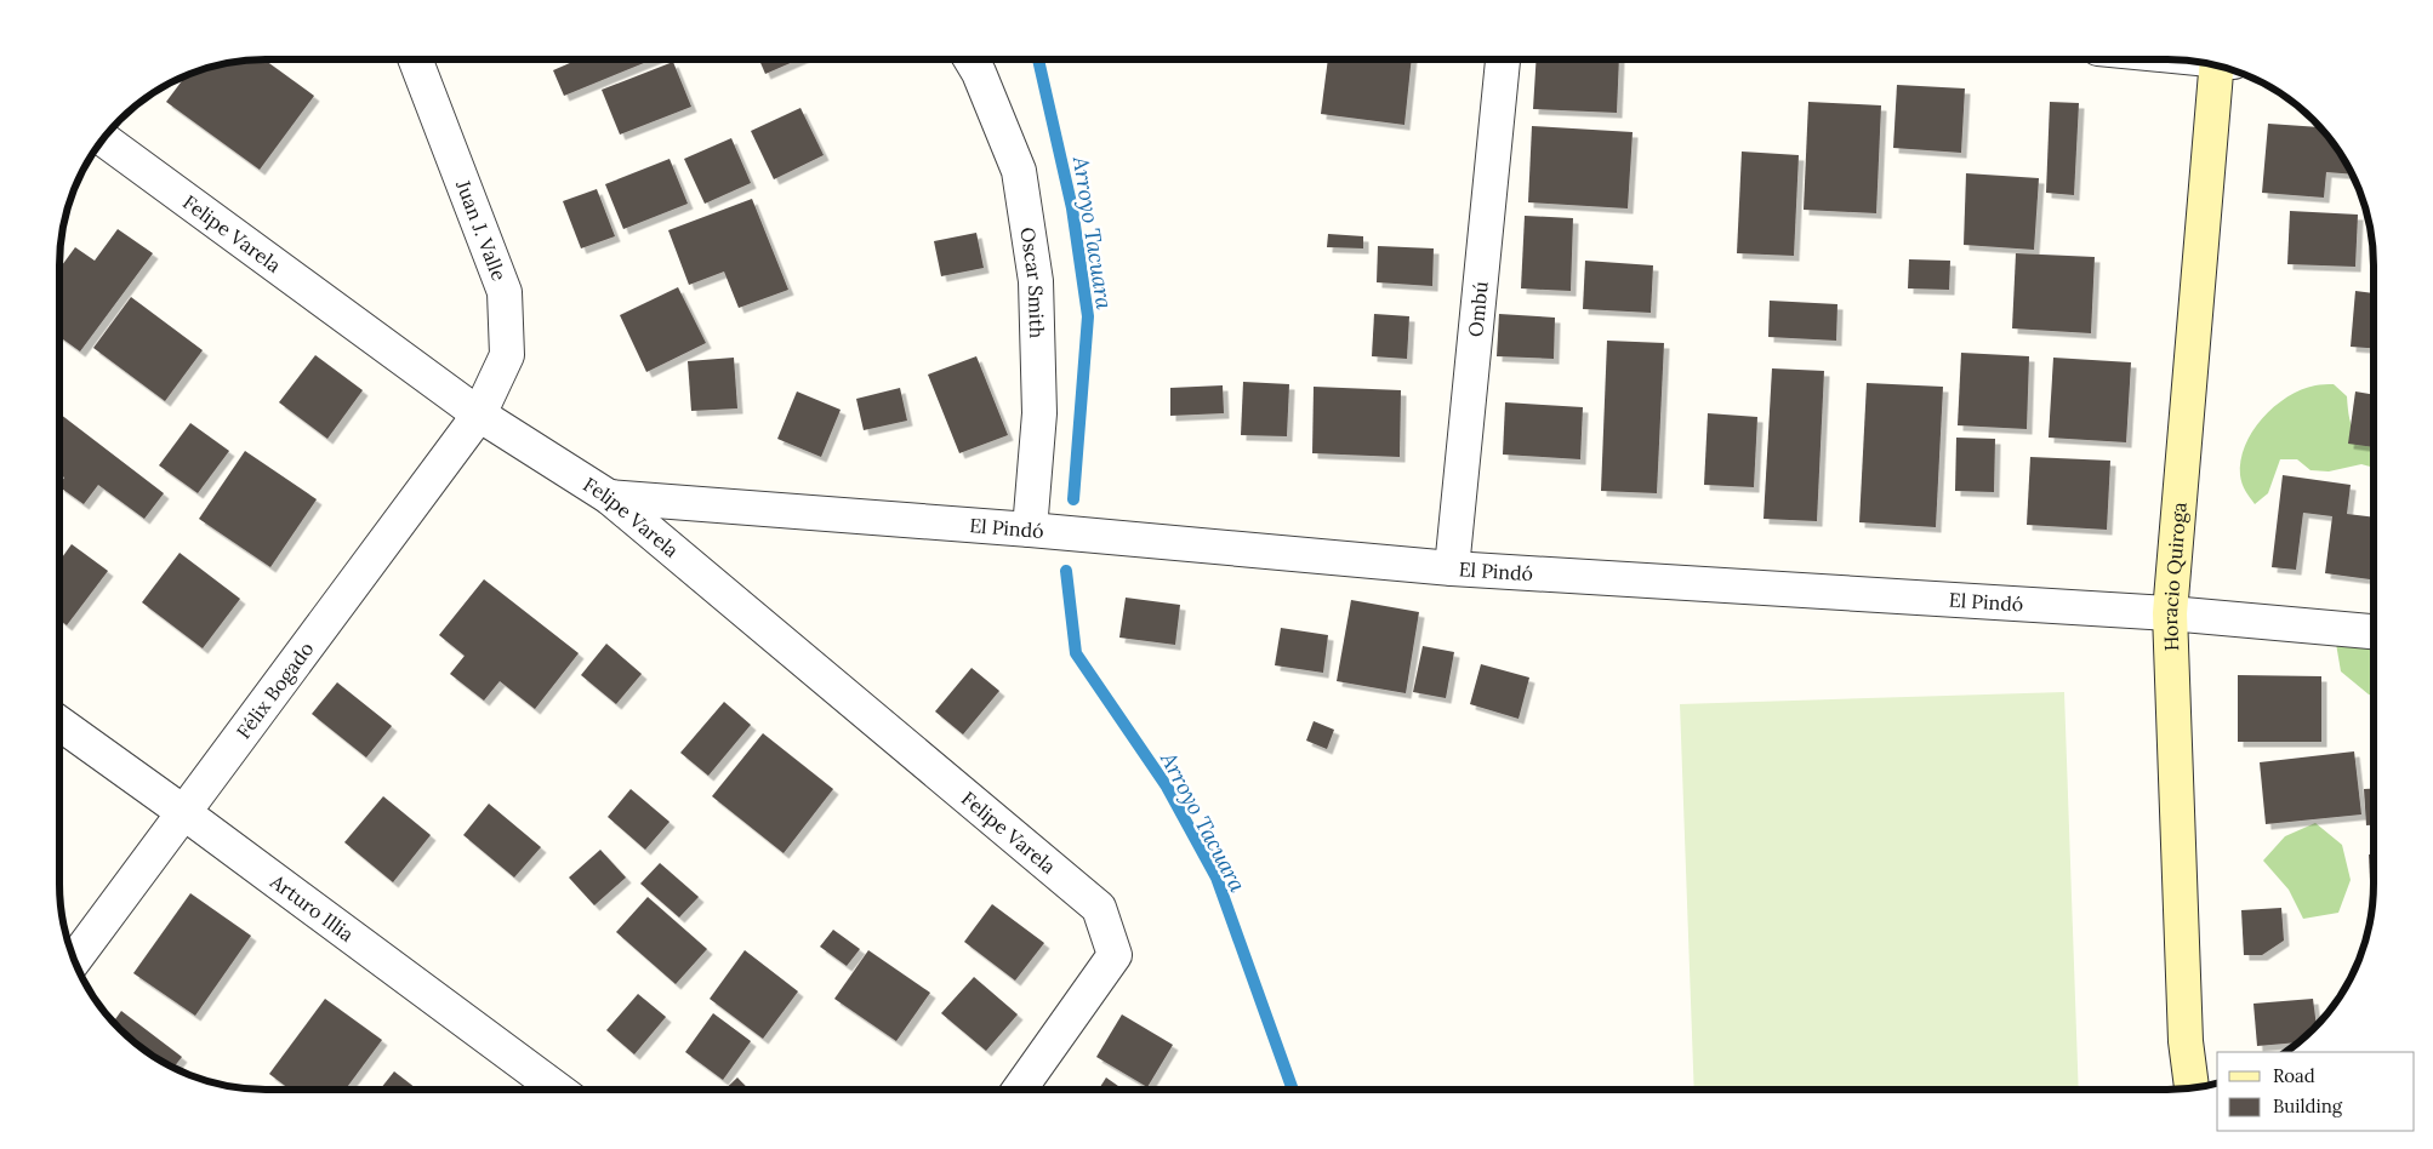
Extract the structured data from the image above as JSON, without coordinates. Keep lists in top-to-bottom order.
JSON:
{
  "streets": {
    "main road": ["Horacio Quiroga"],
    "street": [
      "Juan J. Valle",
      "Felipe Varela",
      "Oscar Smith",
      "Ombú",
      "El Pindó",
      "Félix Bogado",
      "Arturo Illia"
    ]
  },
  "crossings": [
    ["Juan J. Valle", "Felipe Varela"],
    ["Juan J. Valle", "Félix Bogado"],
    ["Felipe Varela", "El Pindó"],
    ["Felipe Varela", "Félix Bogado"],
    ["Oscar Smith", "El Pindó"],
    ["Ombú", "El Pindó"],
    ["El Pindó", "Horacio Quiroga"],
    ["Félix Bogado", "Arturo Illia"]
  ],
  "water": ["Arroyo Tacuara"],
  "legend": ["Road", "Building"]
}
